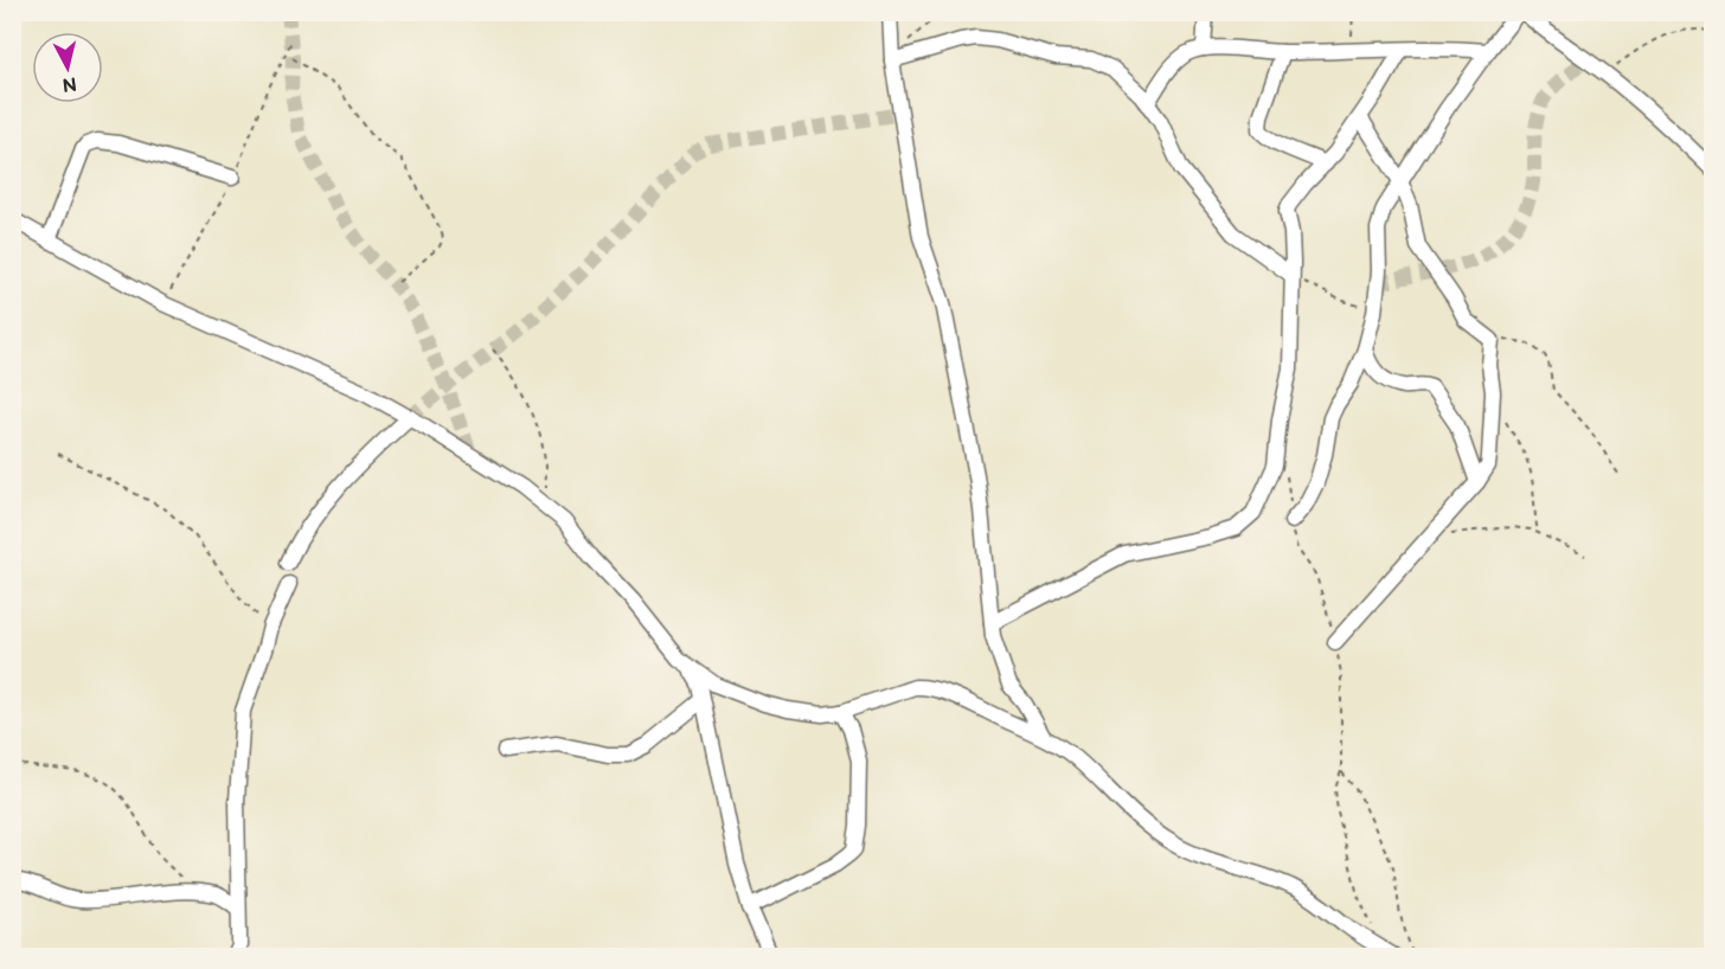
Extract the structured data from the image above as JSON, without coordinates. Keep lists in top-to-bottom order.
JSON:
{
  "north": "bottom"
}
